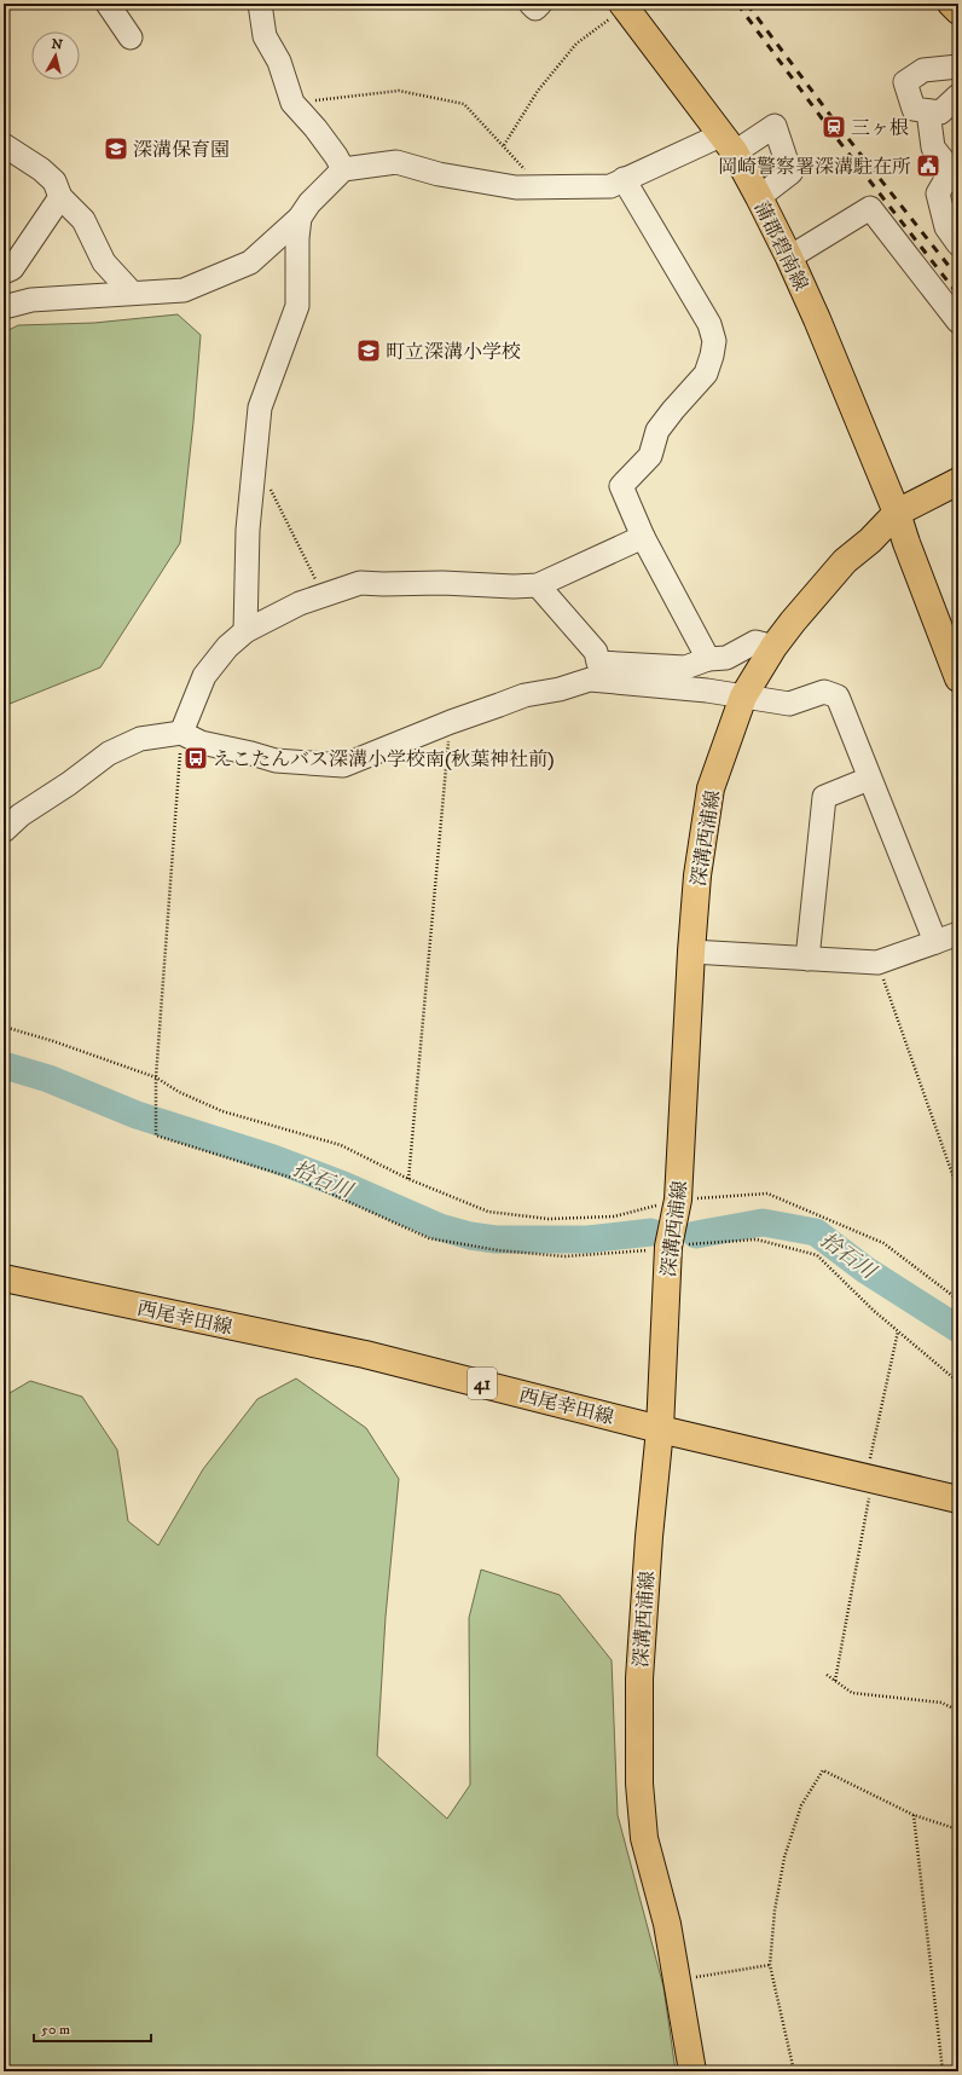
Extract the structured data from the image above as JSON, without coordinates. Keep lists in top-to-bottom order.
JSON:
{
  "streets": {
    "main road": [
      "蒲郡碧南線",
      "深溝西浦線",
      "西尾幸田線",
      "41"
    ]
  },
  "crossings": [
    ["蒲郡碧南線", "深溝西浦線"],
    ["深溝西浦線", "西尾幸田線"]
  ],
  "water": ["拾石川"],
  "places": {
    "station": ["三ヶ根"],
    "school or university": ["深溝保育園", "町立深溝小学校"],
    "public building": ["岡崎警察署深溝駐在所"],
    "bus stop": ["えこたんバス深溝小学校南(秋葉神社前)"]
  },
  "scale_bar": "50 m",
  "north": "top"
}
